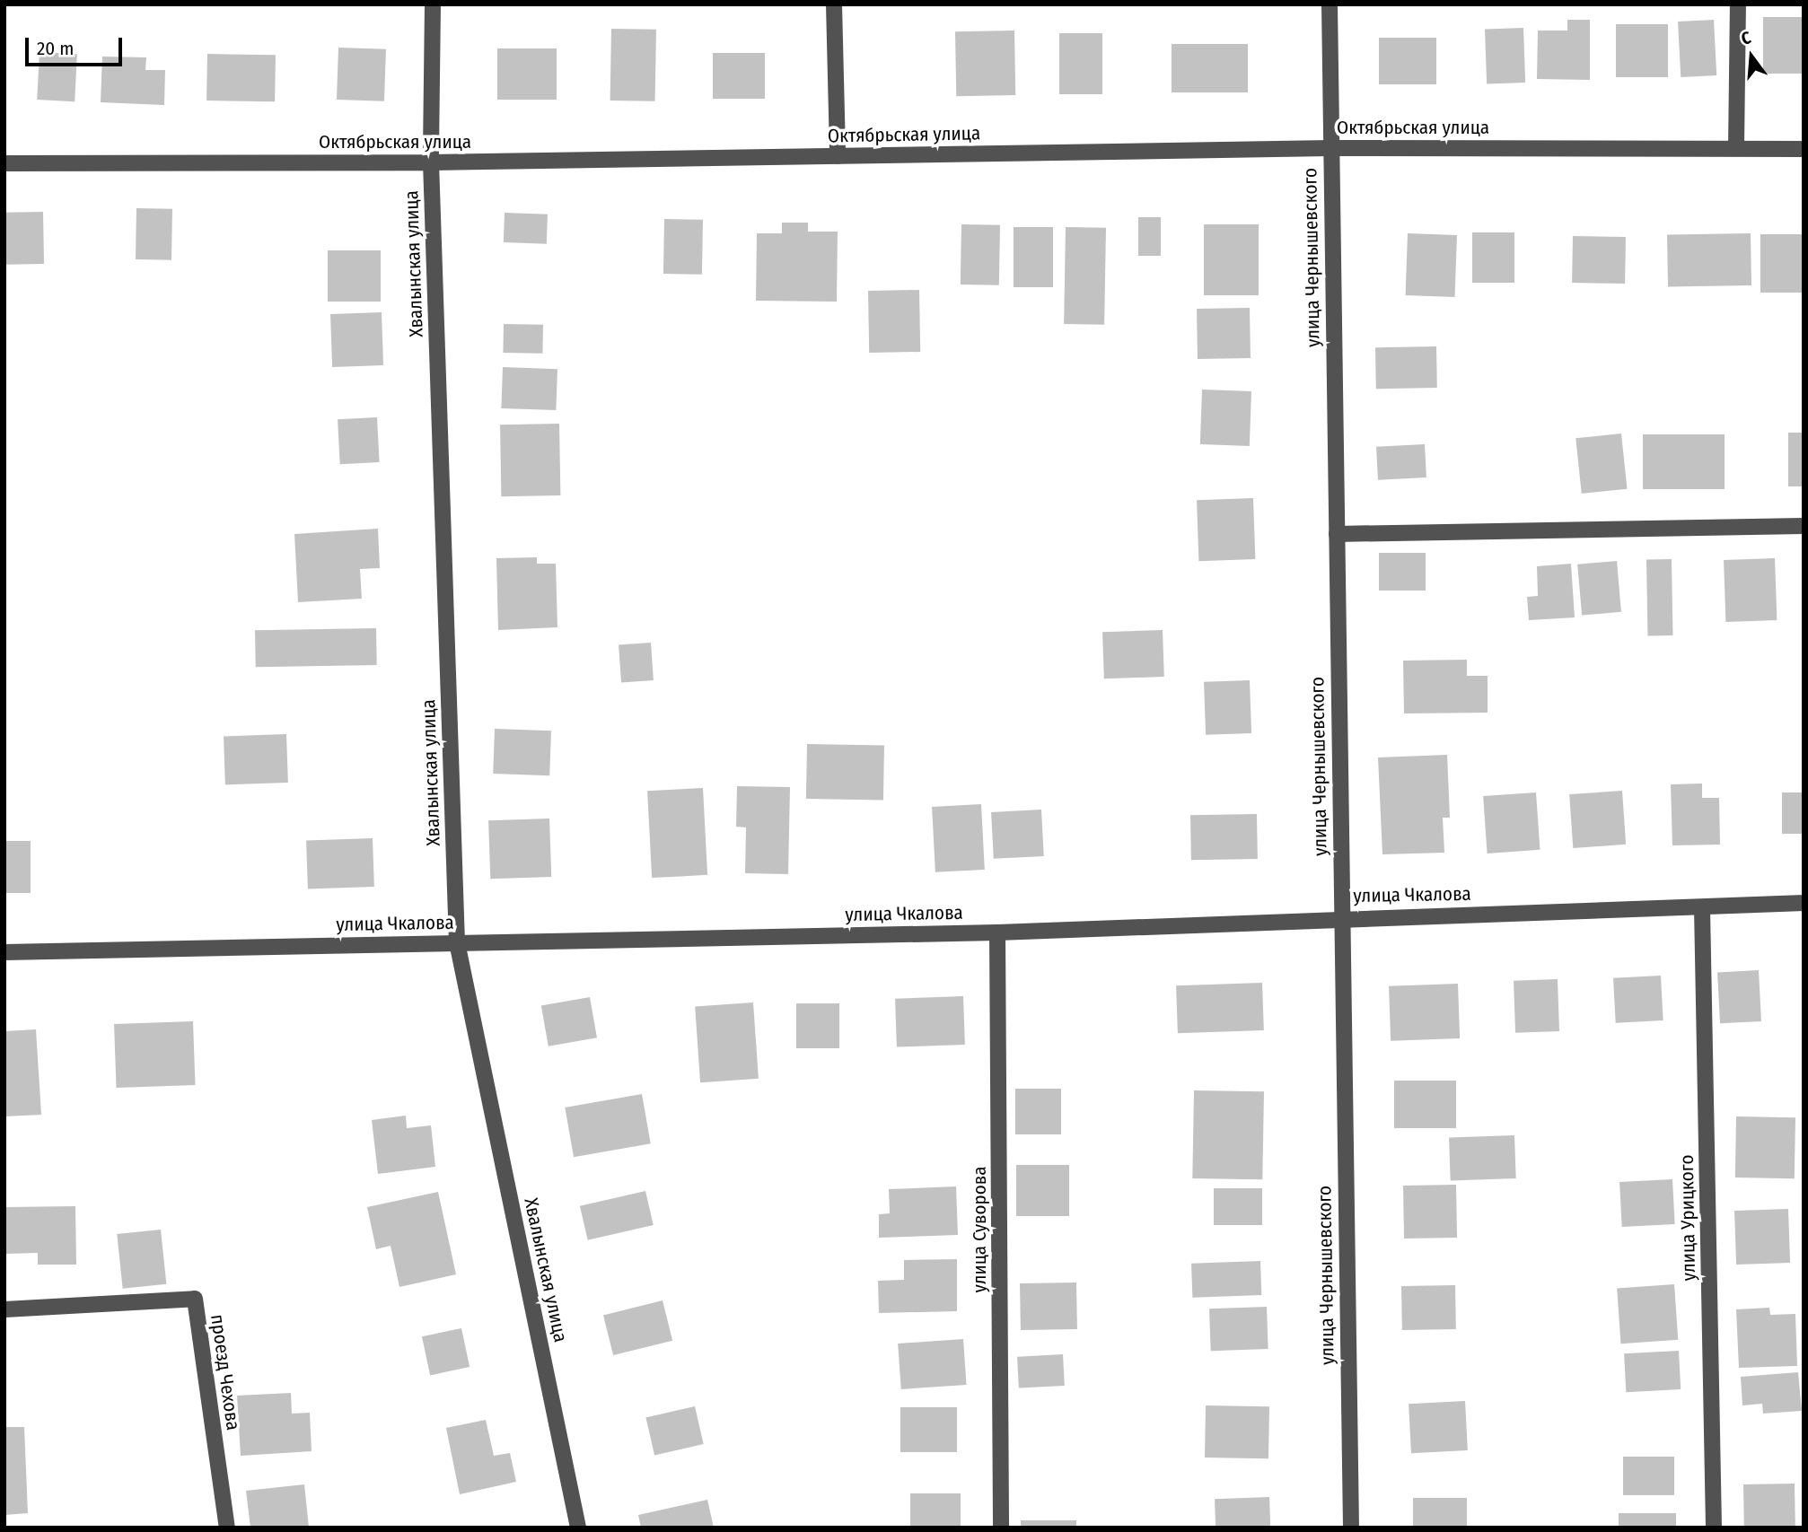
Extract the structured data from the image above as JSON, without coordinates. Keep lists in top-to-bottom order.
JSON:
{
  "streets": {
    "street": [
      "Октябрьская улица",
      "улица Чернышевского",
      "Хвалынская улица",
      "улица Чкалова",
      "улица Урицкого",
      "улица Суворова",
      "проезд Чехова"
    ]
  },
  "crossings": [
    ["Октябрьская улица", "улица Чернышевского"],
    ["Октябрьская улица", "Хвалынская улица"],
    ["улица Чернышевского", "улица Чкалова"],
    ["Хвалынская улица", "улица Чкалова"],
    ["улица Чкалова", "улица Урицкого"],
    ["улица Чкалова", "улица Суворова"]
  ],
  "scale_bar": "20 m",
  "north": "top"
}
